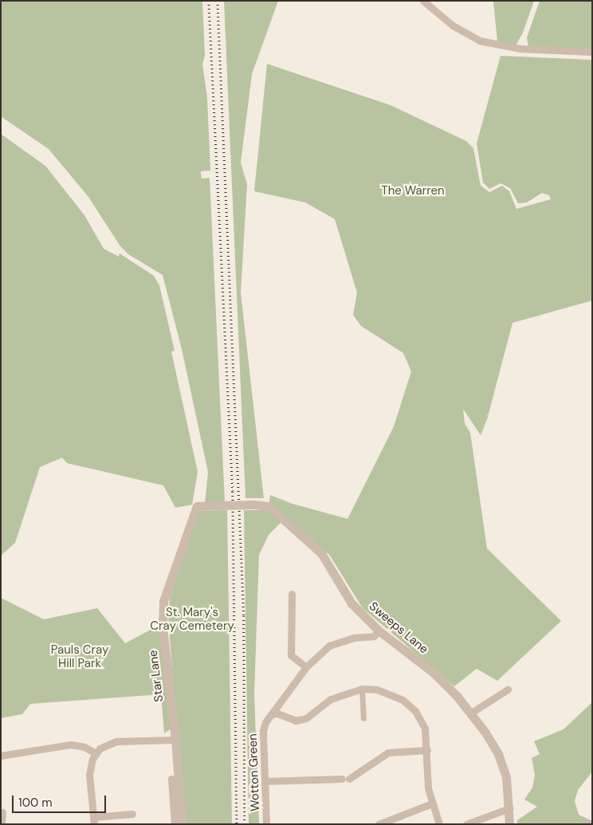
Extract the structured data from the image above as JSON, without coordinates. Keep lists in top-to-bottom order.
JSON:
{
  "streets": {
    "street": ["Sweeps Lane", "Star Lane", "Wotton Green"]
  },
  "crossings": [
    ["Sweeps Lane", "Star Lane"],
    ["Sweeps Lane", "Wotton Green"]
  ],
  "parks": ["The Warren", "St. Mary's Cray Cemetery", "Pauls Cray Hill Park"],
  "scale_bar": "100 m"
}
